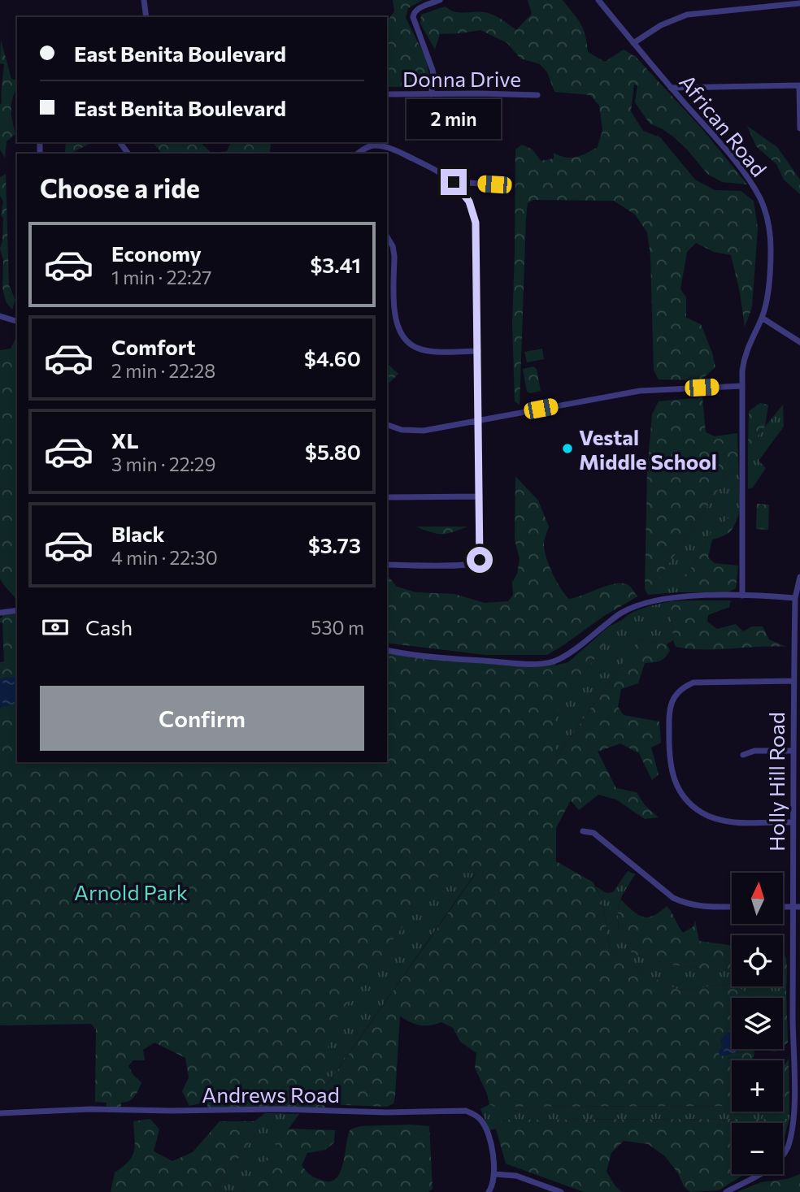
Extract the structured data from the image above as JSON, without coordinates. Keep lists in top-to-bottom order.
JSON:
{
  "streets": {
    "street": [
      "Donna Drive",
      "African Road",
      "Holly Hill Road",
      "Andrews Road"
    ]
  },
  "parks": ["Arnold Park"],
  "places": ["Vestal Middle School"],
  "north": "top",
  "page": {
    "banner": ["East Benita Boulevard", "East Benita Boulevard"],
    "bubble": "2 min",
    "heading": "Choose a ride",
    "list": [
      {
        "name": "Economy",
        "note": "1 min · 22:27",
        "value": "$3.41"
      },
      {
        "name": "Comfort",
        "note": "2 min · 22:28",
        "value": "$4.60"
      },
      {
        "name": "XL",
        "note": "3 min · 22:29",
        "value": "$5.80"
      },
      {
        "name": "Black",
        "note": "4 min · 22:30",
        "value": "$3.73"
      }
    ],
    "pay": ["Cash", "530 m"],
    "buttons": "Confirm",
    "map_buttons": ["+", "−"]
  }
}
